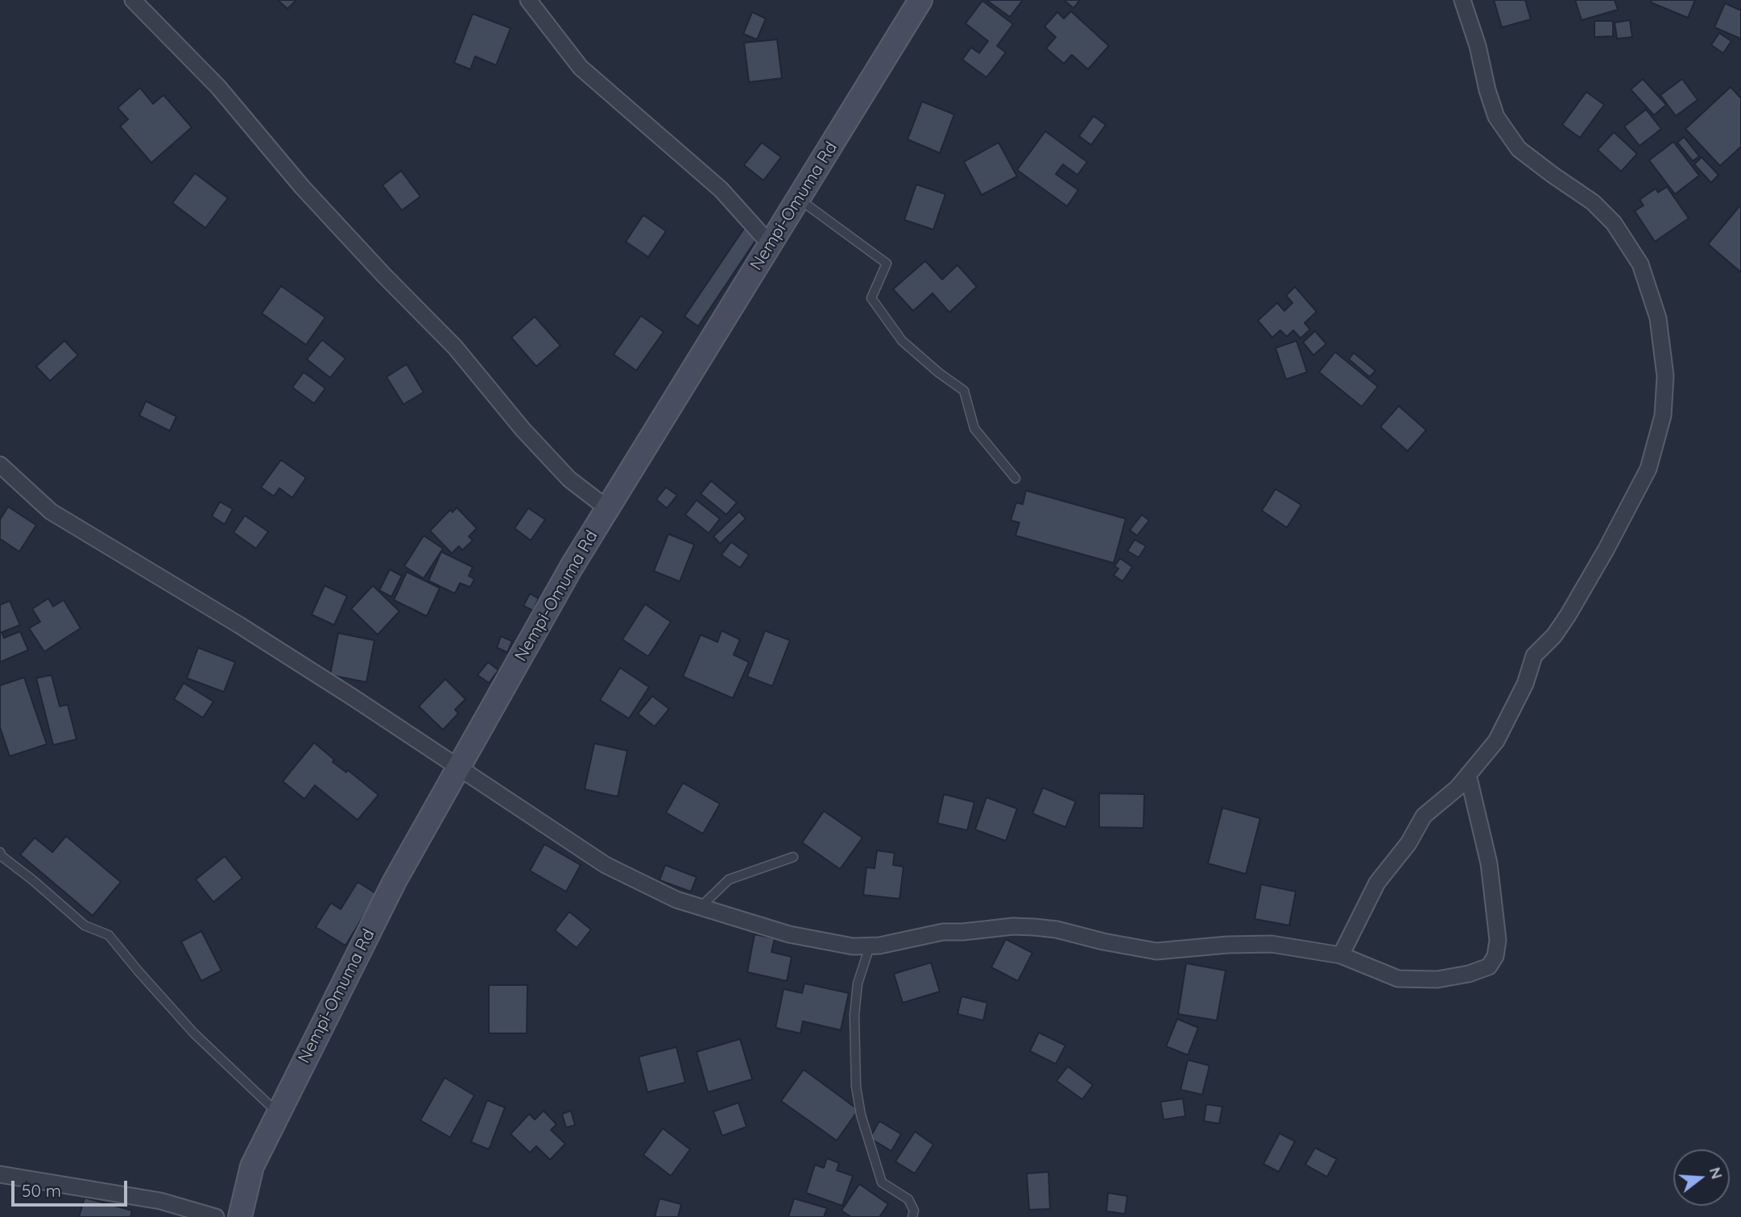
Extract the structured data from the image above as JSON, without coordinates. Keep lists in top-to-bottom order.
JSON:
{
  "streets": {
    "street": ["Nempi-Omuma Rd"]
  },
  "scale_bar": "50 m",
  "north": "right"
}
